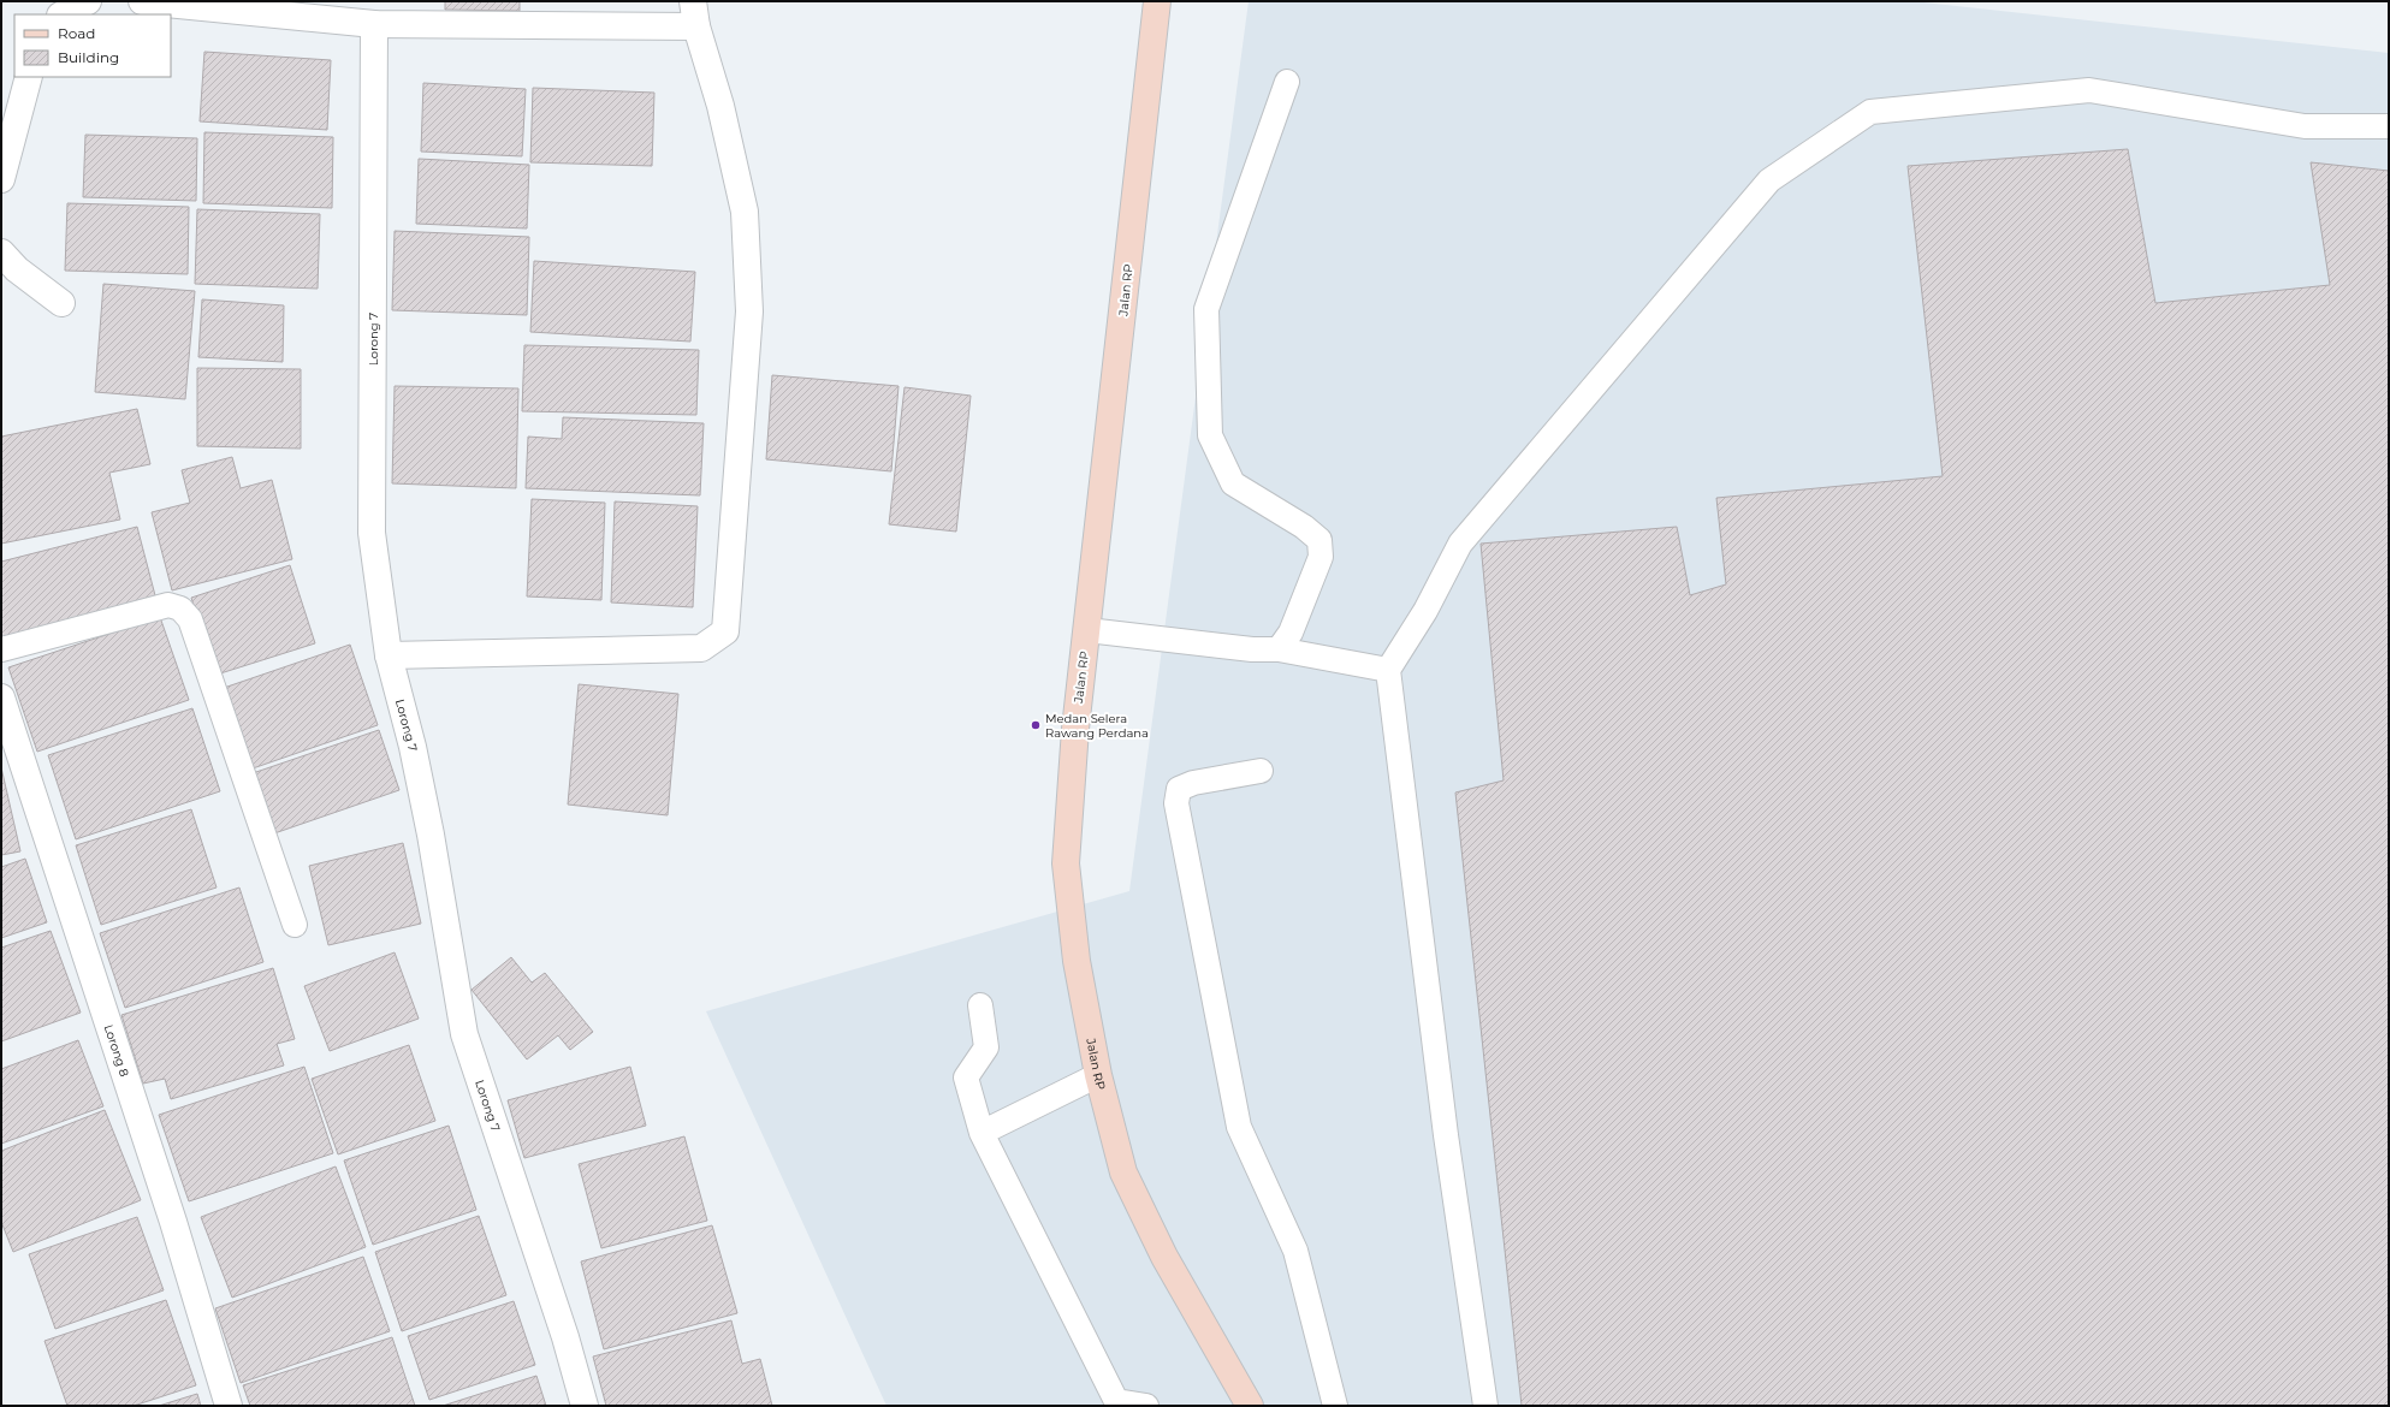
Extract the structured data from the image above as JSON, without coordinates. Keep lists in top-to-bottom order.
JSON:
{
  "streets": {
    "street": ["Jalan RP", "Lorong 7", "Lorong 8"]
  },
  "places": ["Medan Selera Rawang Perdana"],
  "legend": ["Road", "Building"]
}
